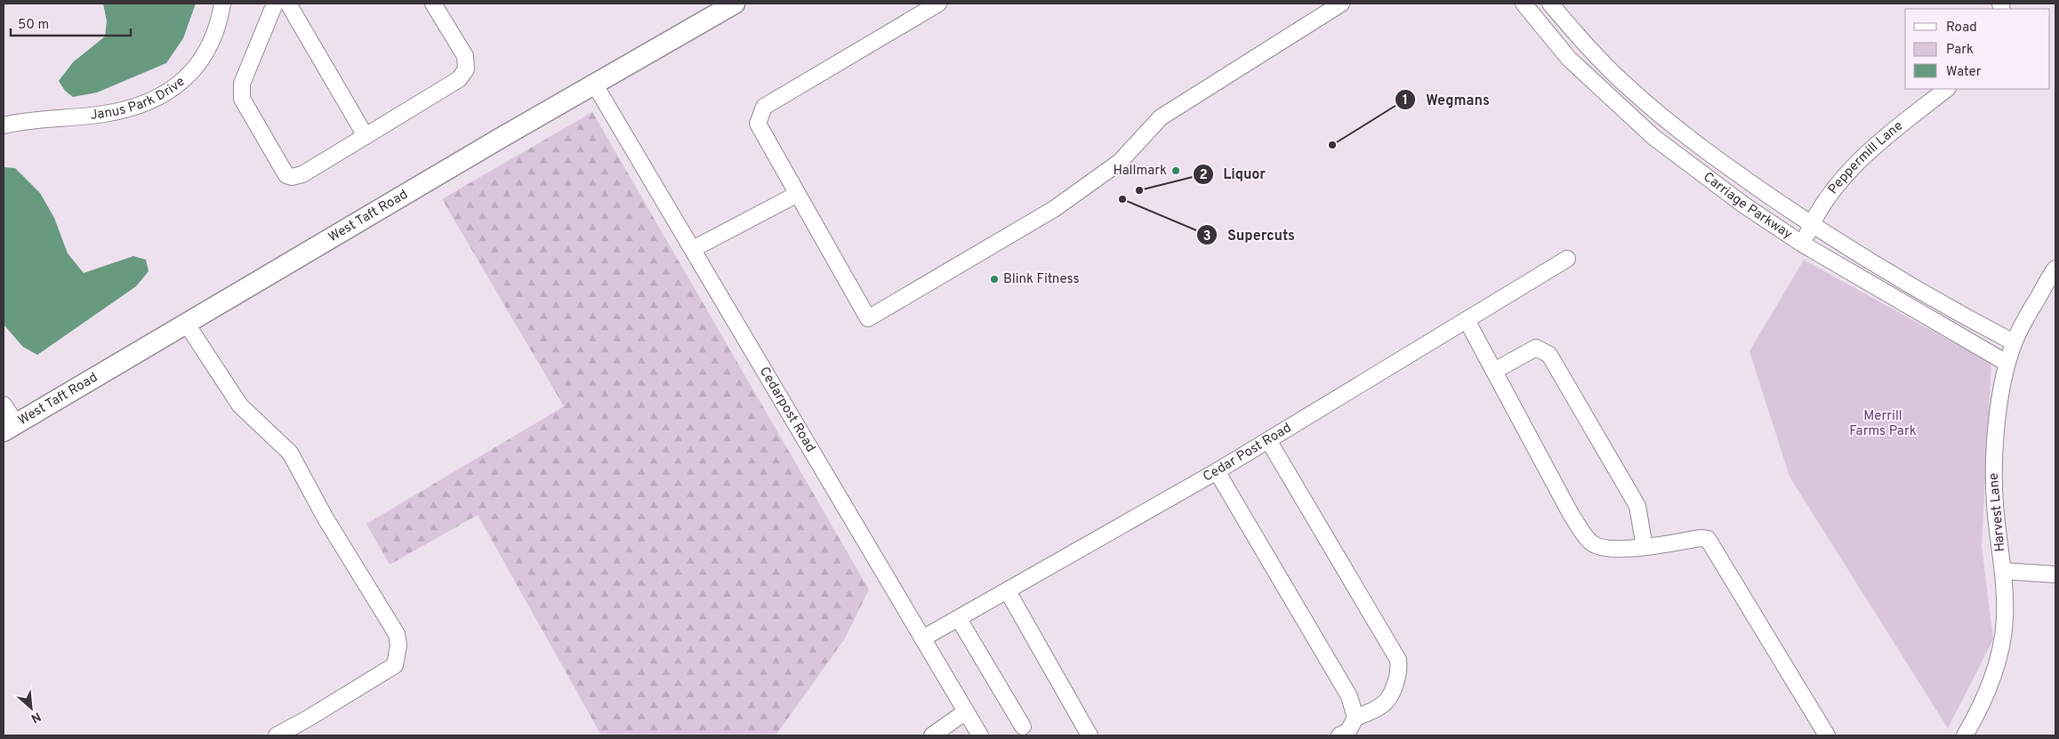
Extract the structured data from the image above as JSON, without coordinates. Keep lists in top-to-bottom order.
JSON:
{
  "streets": {
    "main road": ["West Taft Road"],
    "street": [
      "Janus Park Drive",
      "Peppermill Lane",
      "Carriage Parkway",
      "Cedarpost Road",
      "Cedar Post Road",
      "Harvest Lane"
    ]
  },
  "crossings": [
    ["Peppermill Lane", "Carriage Parkway"],
    ["Carriage Parkway", "Harvest Lane"],
    ["West Taft Road", "Cedarpost Road"],
    ["Cedarpost Road", "Cedar Post Road"]
  ],
  "parks": ["Merrill Farms Park"],
  "places": [
    "Wegmans",
    "Hallmark",
    "Liquor",
    "Supercuts",
    "Blink Fitness"
  ],
  "legend": ["Road", "Park", "Water"],
  "scale_bar": "50 m",
  "north": "bottom right"
}
